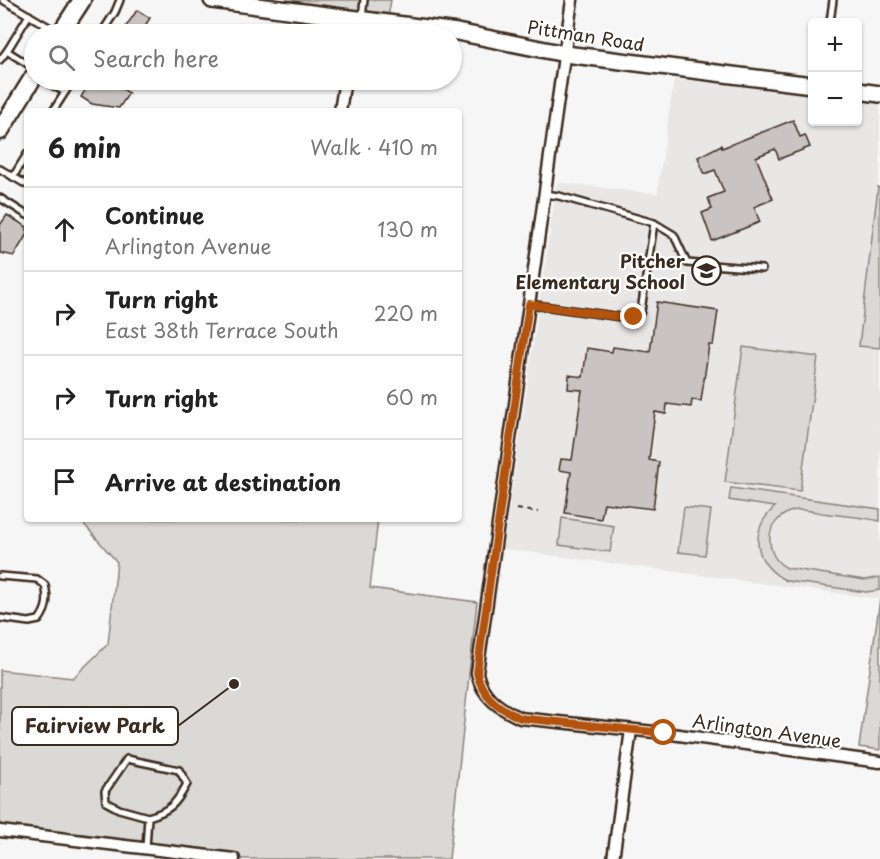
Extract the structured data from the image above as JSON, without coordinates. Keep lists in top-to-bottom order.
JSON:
{
  "streets": {
    "street": ["Pittman Road", "Arlington Avenue"]
  },
  "places": {
    "school or university": ["Pitcher Elementary School"],
    "other": ["Fairview Park"]
  },
  "page": {
    "map_buttons": ["+", "−"],
    "search": "Search here",
    "heading": ["6 min", "Walk · 410 m"],
    "list": [
      ["Continue", "Arlington Avenue", "130 m"],
      ["Turn right", "East 38th Terrace South", "220 m"],
      ["Turn right", "60 m"],
      "Arrive at destination"
    ]
  }
}
